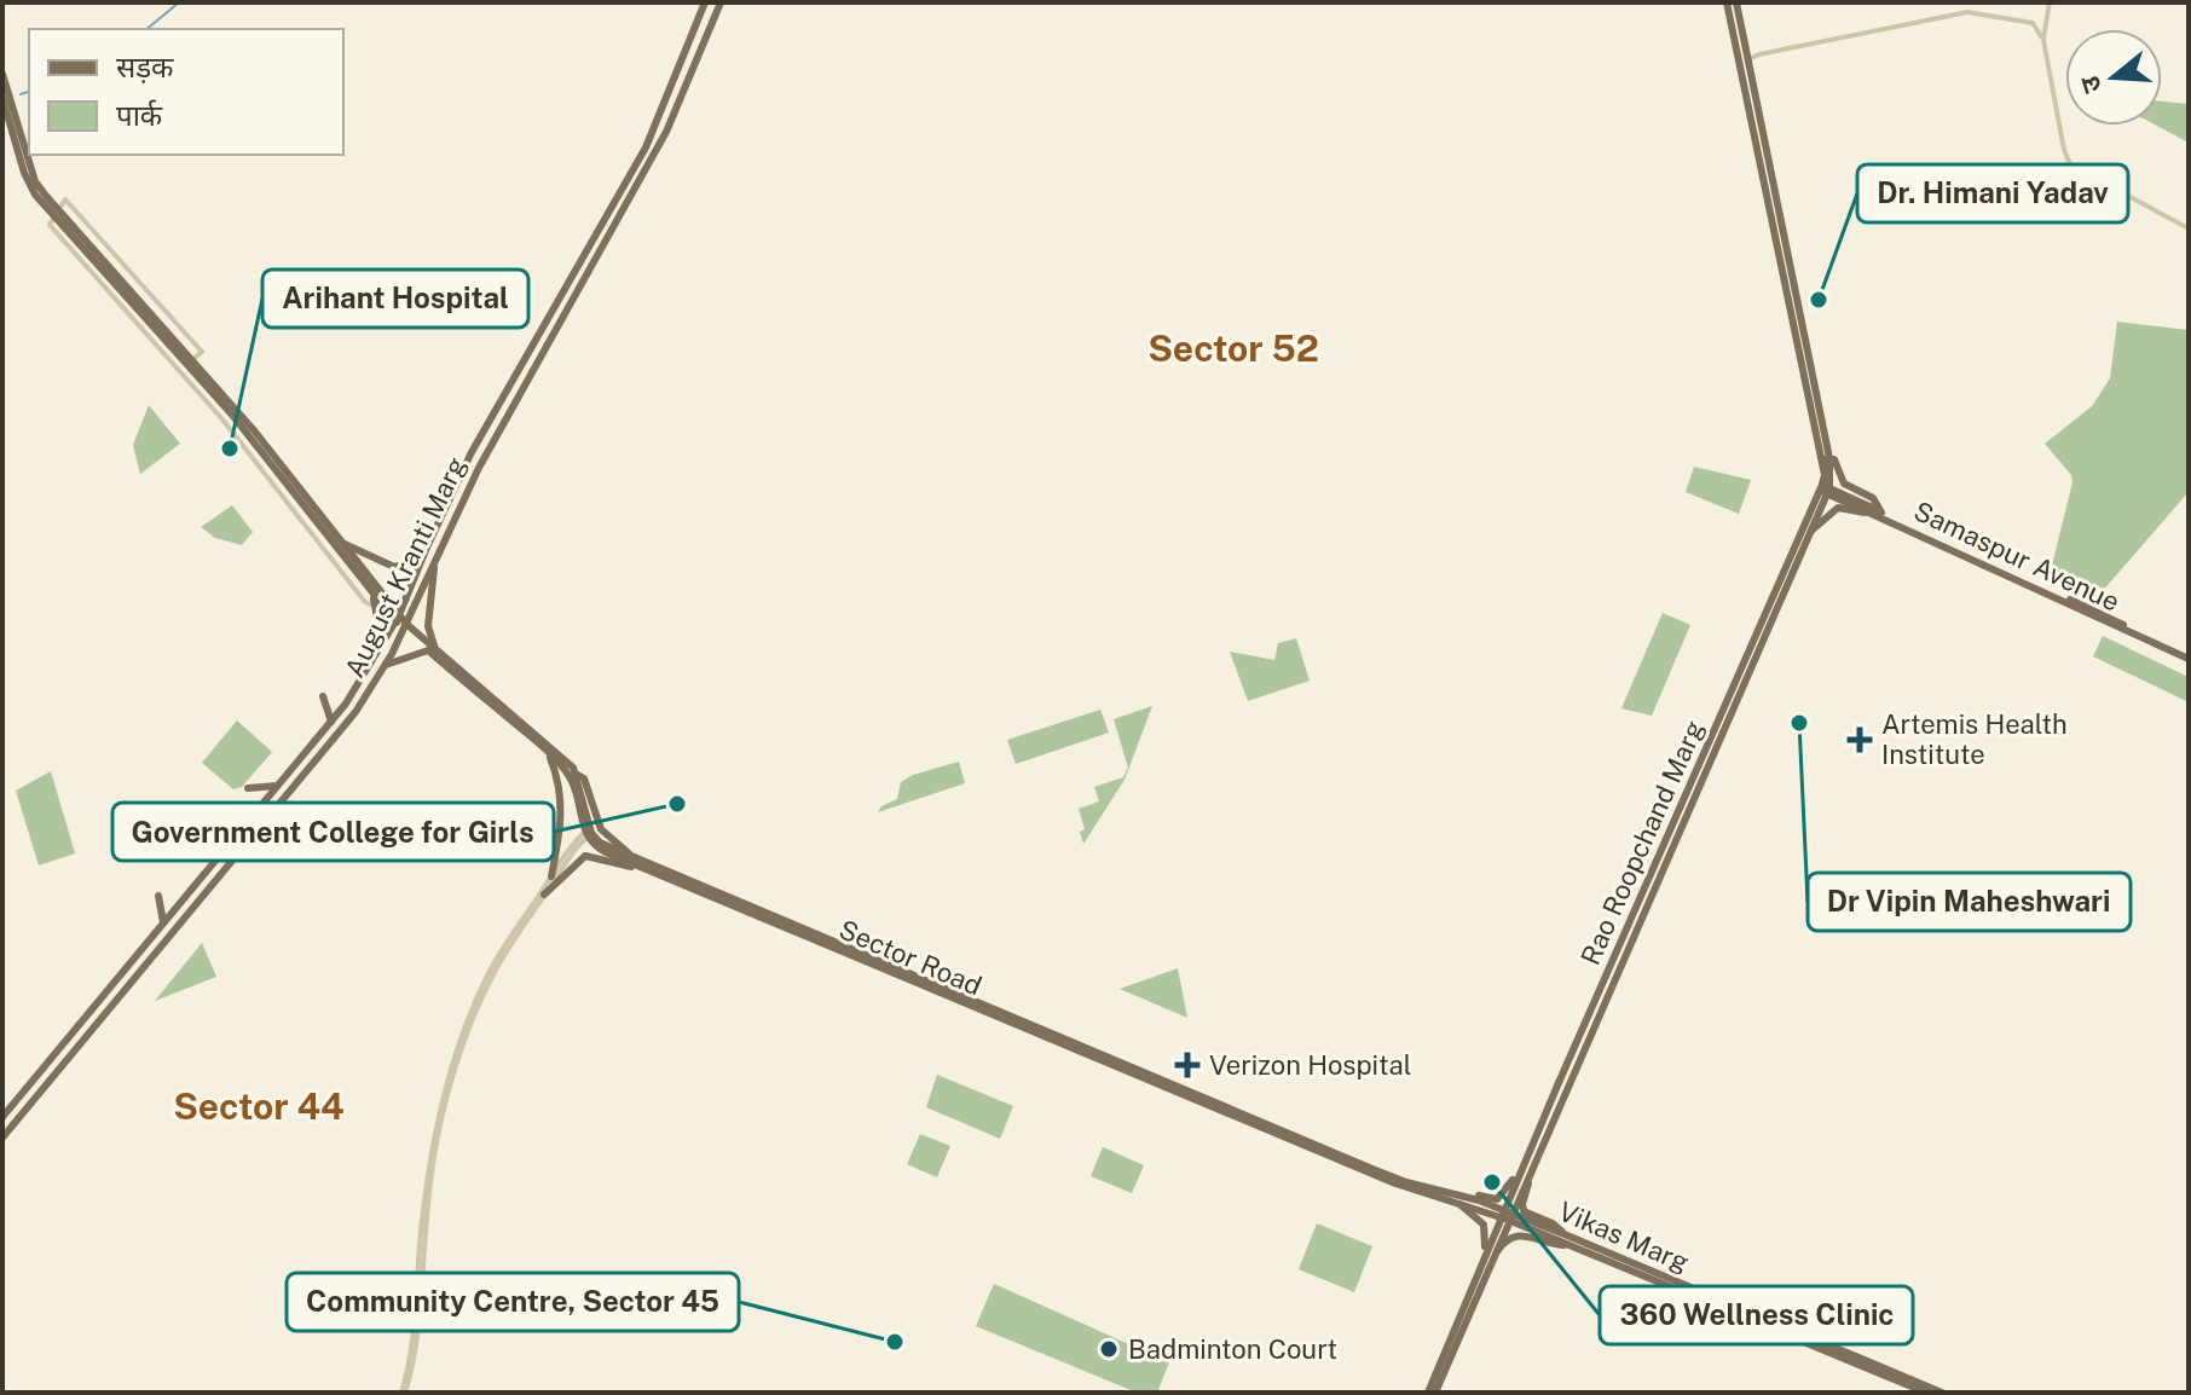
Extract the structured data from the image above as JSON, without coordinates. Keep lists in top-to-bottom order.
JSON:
{
  "streets": {
    "main road": [
      "Samaspur Avenue",
      "August Kranti Marg",
      "Rao Roopchand Marg",
      "Sector Road",
      "Vikas Marg"
    ]
  },
  "crossings": [
    ["Samaspur Avenue", "Rao Roopchand Marg"],
    ["Rao Roopchand Marg", "Sector Road"],
    ["Rao Roopchand Marg", "Vikas Marg"],
    ["Sector Road", "Vikas Marg"]
  ],
  "districts": ["Sector 52", "Sector 44"],
  "places": {
    "other": [
      "Dr. Himani Yadav",
      "Arihant Hospital",
      "Dr Vipin Maheshwari",
      "Government College for Girls",
      "360 Wellness Clinic",
      "Community Centre, Sector 45",
      "Badminton Court"
    ],
    "health": ["Artemis Health Institute", "Verizon Hospital"]
  },
  "legend": ["सड़क", "पार्क"],
  "north": "left"
}
